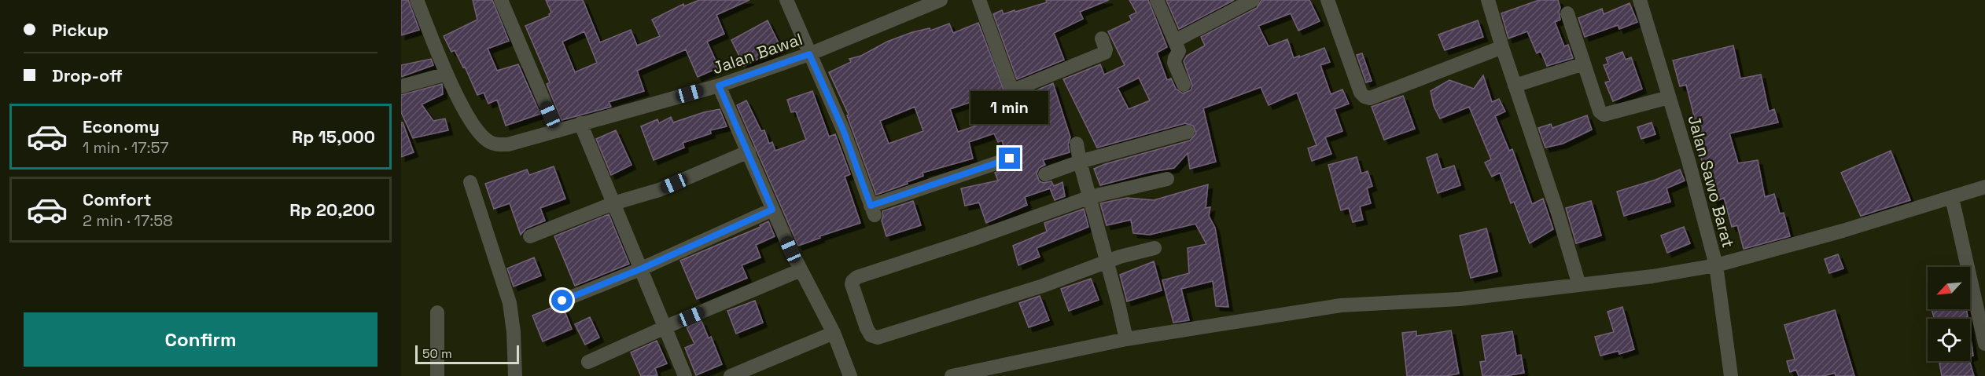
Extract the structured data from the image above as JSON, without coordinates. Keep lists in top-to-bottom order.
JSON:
{
  "streets": {
    "street": ["Jalan Bawal", "Jalan Sawo Barat"]
  },
  "scale_bar": "50 m",
  "north": "bottom left",
  "page": {
    "banner": ["Pickup", "Drop-off"],
    "bubble": "1 min",
    "list": [
      {
        "name": "Economy",
        "note": "1 min · 17:57",
        "value": "Rp 15,000"
      },
      {
        "name": "Comfort",
        "note": "2 min · 17:58",
        "value": "Rp 20,200"
      }
    ],
    "buttons": "Confirm",
    "scale": "50 m"
  }
}
